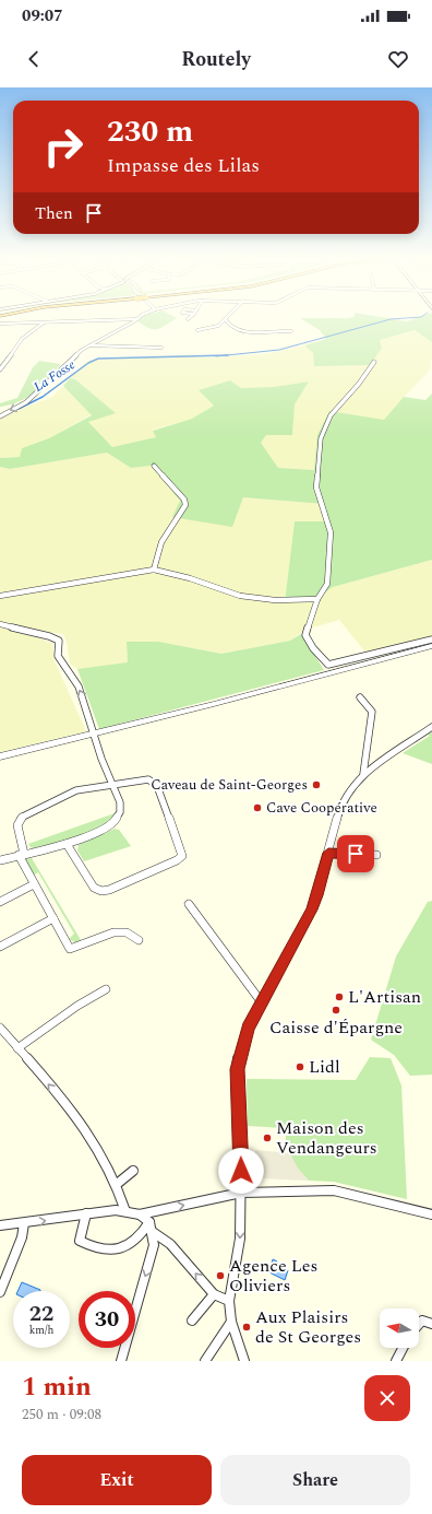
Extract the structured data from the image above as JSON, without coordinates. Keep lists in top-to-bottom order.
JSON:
{
  "water": ["La Fosse"],
  "places": [
    "Caveau de Saint-Georges",
    "Cave Coopérative",
    "L'Artisan",
    "Caisse d'Épargne",
    "Lidl",
    "Maison des Vendangeurs",
    "Agence Les Oliviers",
    "Aux Plaisirs de St Georges"
  ],
  "north": "left",
  "page": {
    "status": "09:07",
    "header": "Routely",
    "turn": ["230 m", "Impasse des Lilas"],
    "then": "Then",
    "speed": "22 km/h",
    "limit": "30",
    "heading": ["1 min", "250 m · 09:08"],
    "buttons": ["Exit", "Share"]
  }
}
